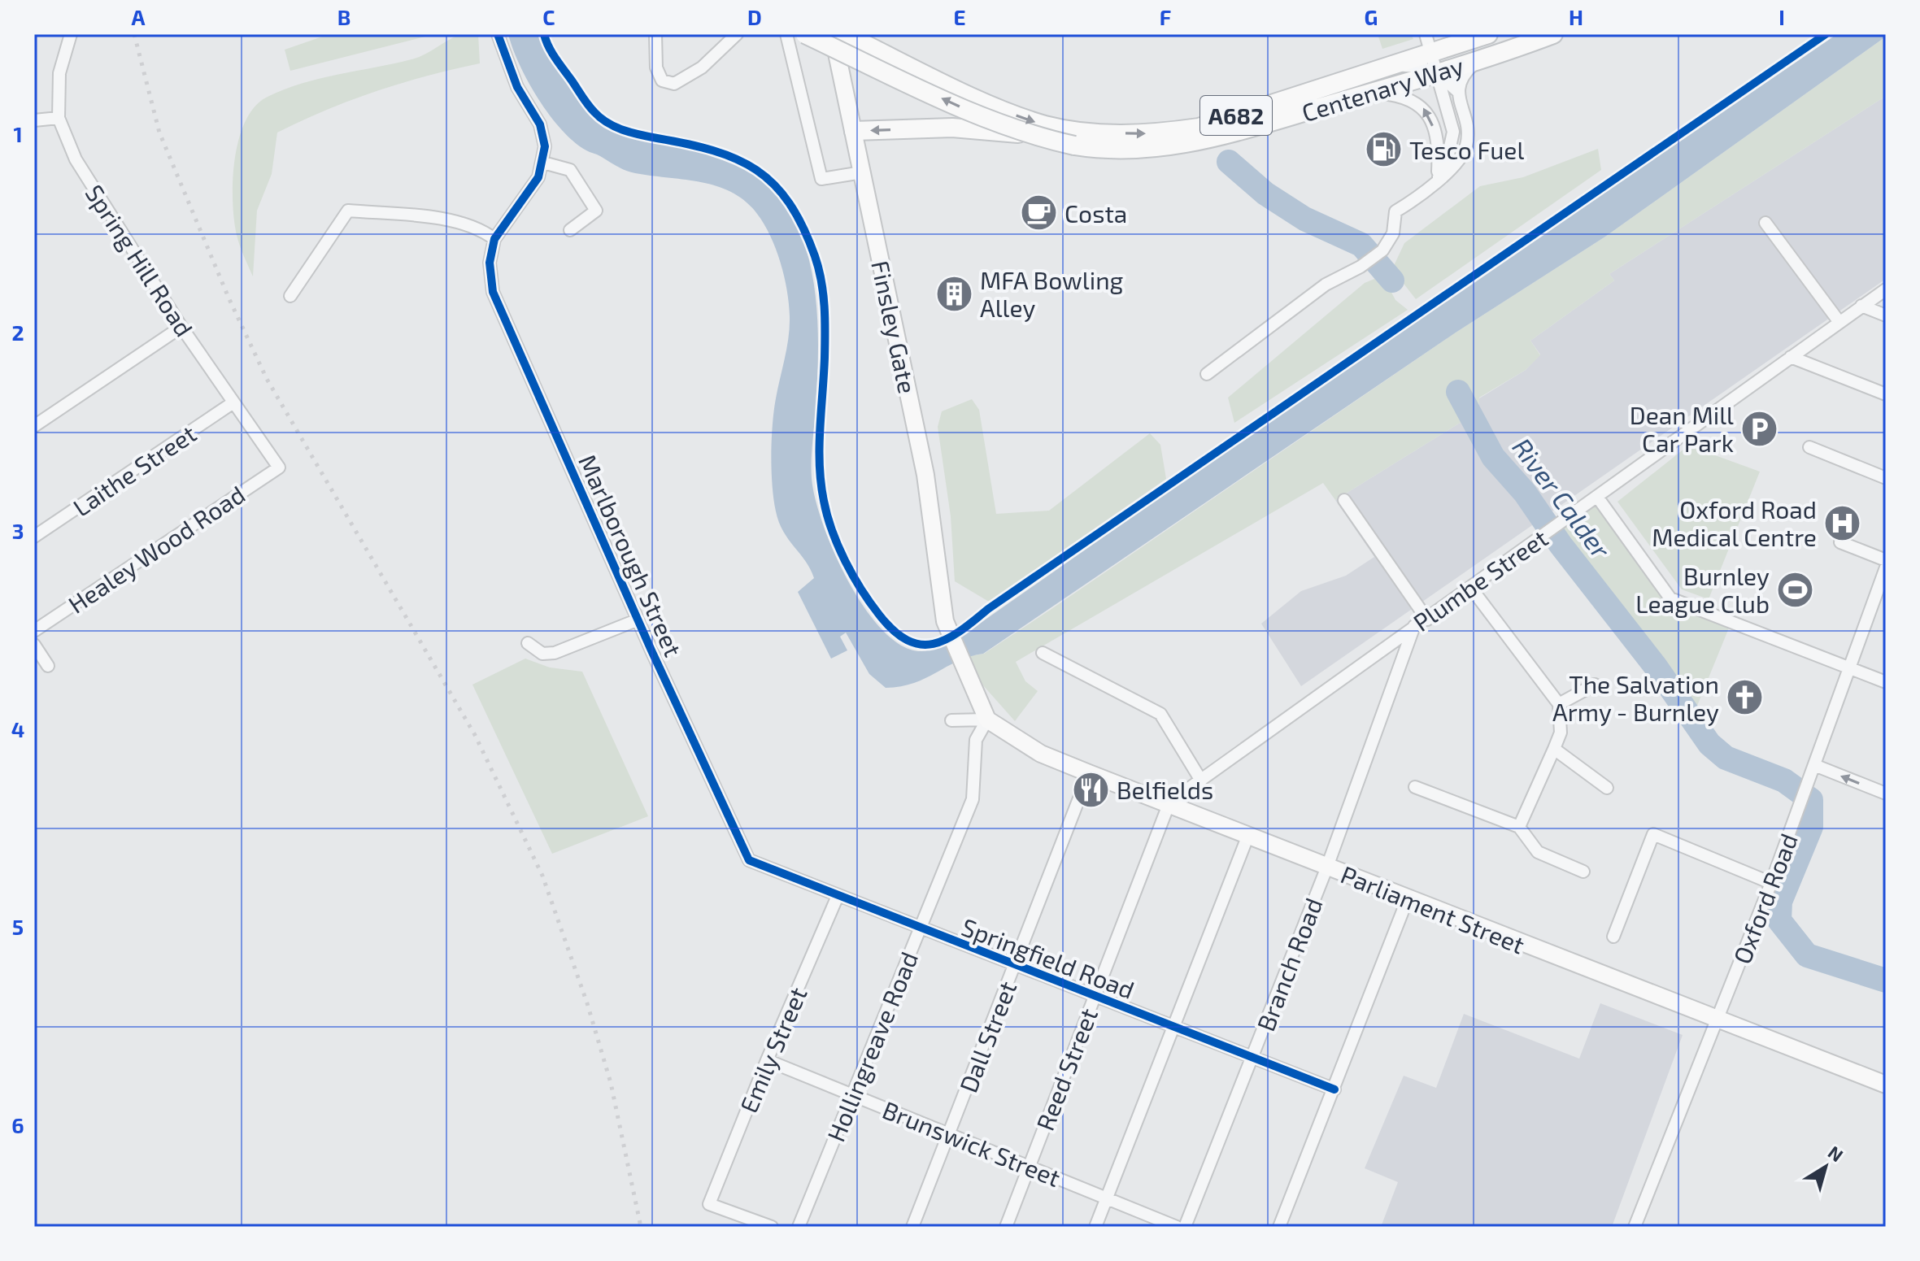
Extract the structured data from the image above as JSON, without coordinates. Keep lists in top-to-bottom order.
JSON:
{
  "streets": {
    "main road": ["Centenary Way", "A682"],
    "street": [
      "Spring Hill Road",
      "Finsley Gate",
      "Laithe Street",
      "Healey Wood Road",
      "Marlborough Street",
      "Plumbe Street",
      "Oxford Road",
      "Parliament Street",
      "Springfield Road",
      "Branch Road",
      "Dall Street",
      "Hollingreave Road",
      "Emily Street",
      "Reed Street",
      "Brunswick Street"
    ]
  },
  "crossings": [
    ["Centenary Way", "A682"],
    ["A682", "Finsley Gate"],
    ["Spring Hill Road", "Laithe Street"],
    ["Spring Hill Road", "Healey Wood Road"],
    ["Finsley Gate", "Parliament Street"],
    ["Finsley Gate", "Hollingreave Road"],
    ["Marlborough Street", "Springfield Road"],
    ["Plumbe Street", "Parliament Street"],
    ["Plumbe Street", "Branch Road"],
    ["Plumbe Street", "Reed Street"],
    ["Oxford Road", "Parliament Street"],
    ["Parliament Street", "Branch Road"],
    ["Parliament Street", "Dall Street"],
    ["Parliament Street", "Hollingreave Road"],
    ["Parliament Street", "Reed Street"],
    ["Springfield Road", "Branch Road"],
    ["Springfield Road", "Dall Street"],
    ["Springfield Road", "Hollingreave Road"],
    ["Springfield Road", "Emily Street"],
    ["Springfield Road", "Reed Street"],
    ["Dall Street", "Brunswick Street"],
    ["Hollingreave Road", "Brunswick Street"],
    ["Emily Street", "Brunswick Street"],
    ["Reed Street", "Brunswick Street"]
  ],
  "water": ["River Calder"],
  "places": {
    "fuel station": ["Tesco Fuel"],
    "cafe": ["Costa"],
    "building": ["MFA Bowling Alley"],
    "parking": ["Dean Mill Car Park"],
    "hospital": ["Oxford Road Medical Centre"],
    "sports": ["Burnley League Club"],
    "church": ["The Salvation Army - Burnley"],
    "restaurant": ["Belfields"]
  },
  "north": "top right",
  "grid": {
    "columns": [
      "A",
      "B",
      "C",
      "D",
      "E",
      "F",
      "G",
      "H",
      "I"
    ],
    "rows": [
      "1",
      "2",
      "3",
      "4",
      "5",
      "6"
    ]
  }
}
